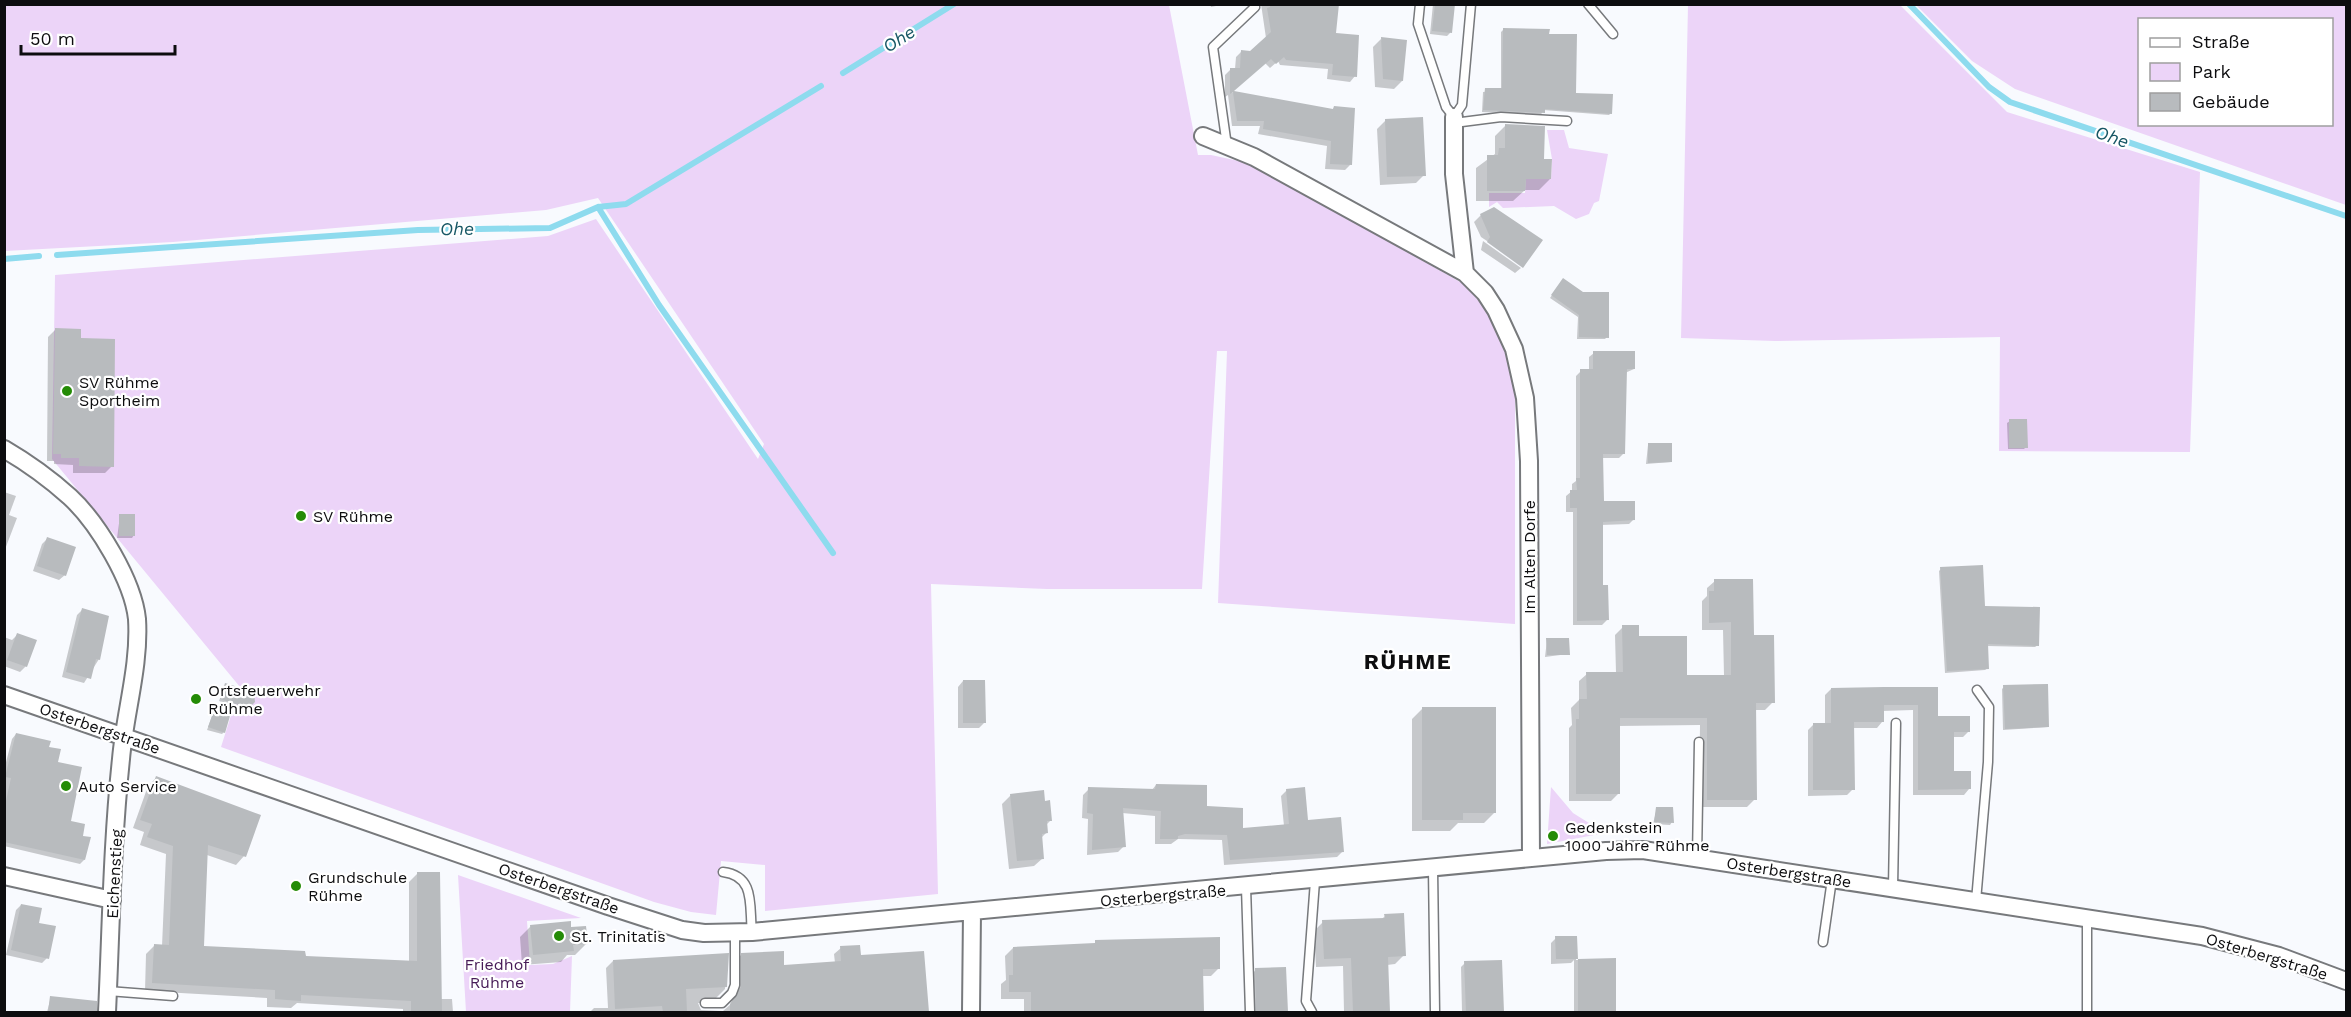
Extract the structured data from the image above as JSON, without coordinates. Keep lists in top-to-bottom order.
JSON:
{
  "streets": {
    "street": ["Im Alten Dorfe", "Osterbergstraße", "Eichenstieg"]
  },
  "crossings": [
    ["Im Alten Dorfe", "Osterbergstraße"],
    ["Osterbergstraße", "Eichenstieg"]
  ],
  "districts": ["RÜHME"],
  "water": ["Ohe"],
  "parks": ["Friedhof Rühme"],
  "places": [
    "SV Rühme Sportheim",
    "SV Rühme",
    "Ortsfeuerwehr Rühme",
    "Auto Service",
    "Gedenkstein 1000 Jahre Rühme",
    "Grundschule Rühme",
    "St. Trinitatis"
  ],
  "legend": ["Straße", "Park", "Gebäude"],
  "scale_bar": "50 m"
}
